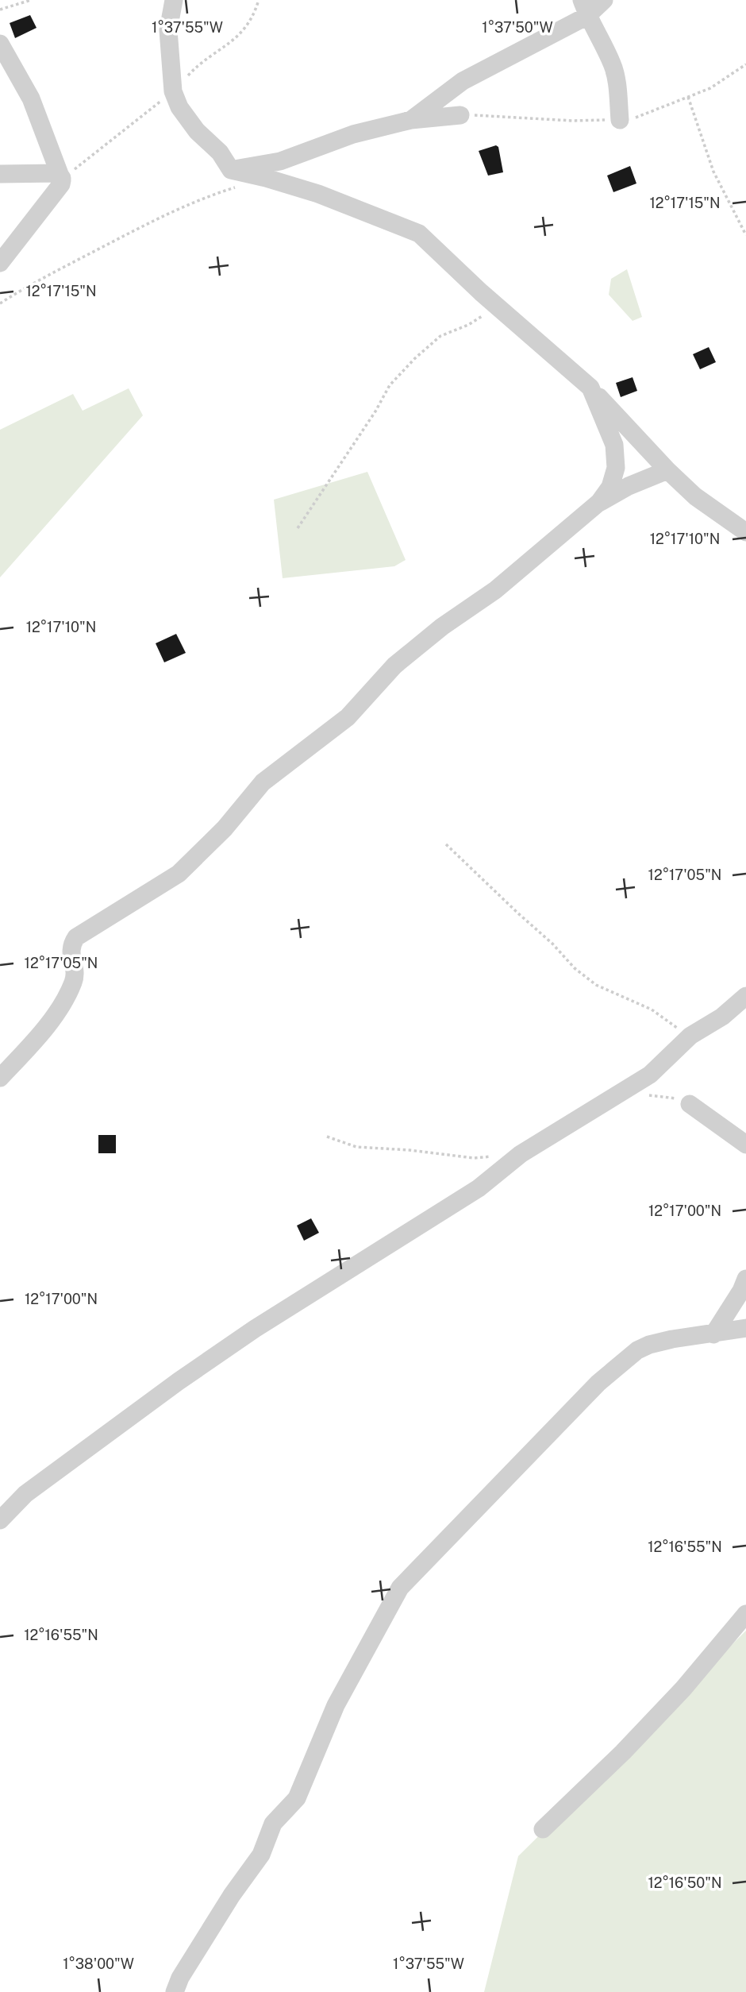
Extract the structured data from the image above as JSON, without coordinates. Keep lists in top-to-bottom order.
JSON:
{
  "coordinates": [
    "1°37'55\"W",
    "1°37'50\"W",
    "12°17'15\"N",
    "12°17'10\"N",
    "12°17'05\"N",
    "12°17'00\"N",
    "12°16'55\"N",
    "12°16'50\"N",
    "1°38'00\"W"
  ]
}
